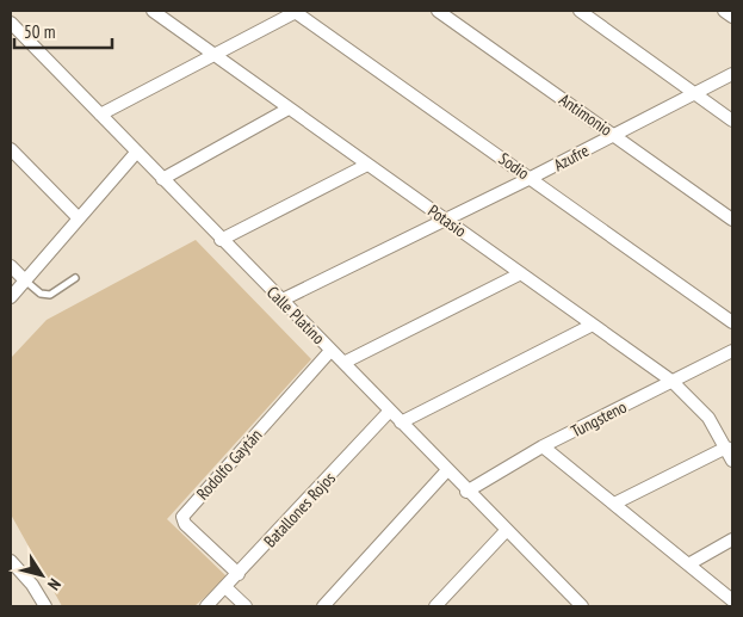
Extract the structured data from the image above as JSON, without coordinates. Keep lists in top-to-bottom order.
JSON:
{
  "streets": {
    "street": [
      "Antimonio",
      "Azufre",
      "Sodio",
      "Potasio",
      "Calle Platino",
      "Tungsteno",
      "Rodolfo Gaytán",
      "Batallones Rojos"
    ]
  },
  "crossings": [
    ["Antimonio", "Azufre"],
    ["Azufre", "Sodio"],
    ["Azufre", "Potasio"],
    ["Azufre", "Calle Platino"],
    ["Potasio", "Tungsteno"],
    ["Calle Platino", "Tungsteno"],
    ["Calle Platino", "Rodolfo Gaytán"],
    ["Calle Platino", "Batallones Rojos"],
    ["Rodolfo Gaytán", "Batallones Rojos"]
  ],
  "scale_bar": "50 m",
  "north": "bottom right"
}
